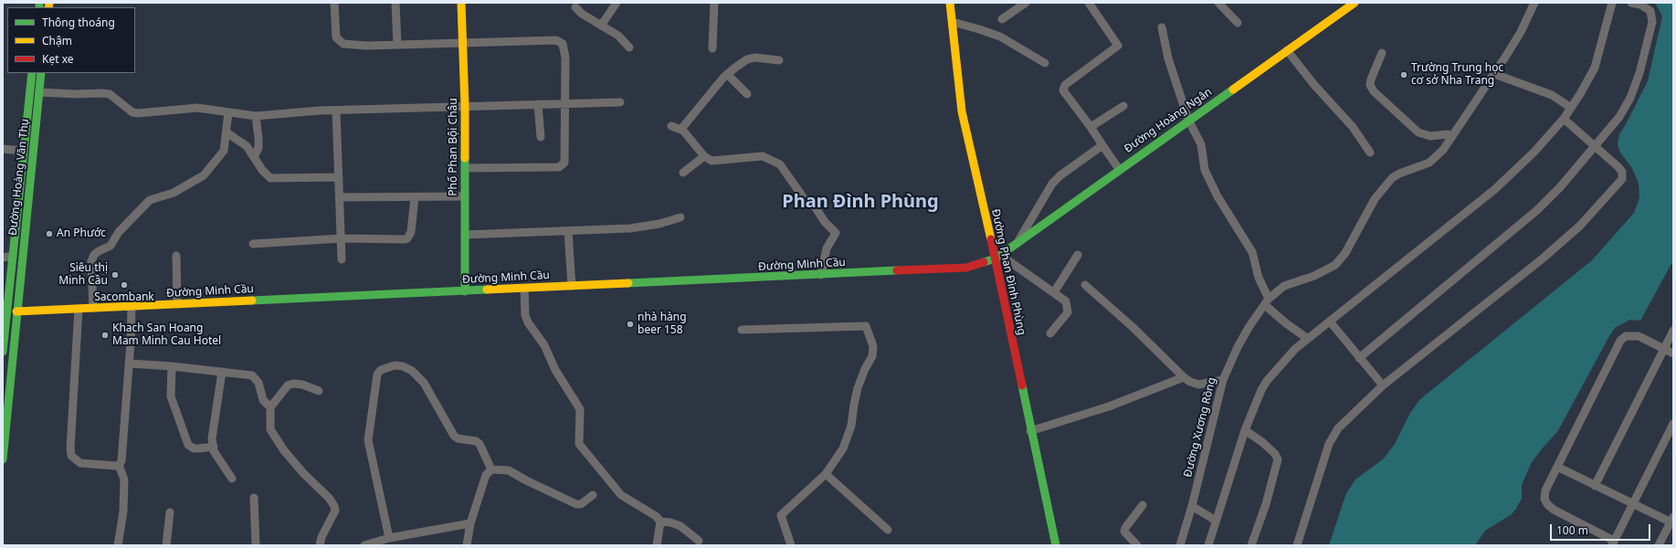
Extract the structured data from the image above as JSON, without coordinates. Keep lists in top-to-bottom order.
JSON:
{
  "streets": {
    "street": [
      "Đường Hoàng Ngân",
      "Phố Phan Bội Châu",
      "Đường Hoàng Văn Thụ",
      "Đường Minh Cầu",
      "Đường Phan Đình Phùng",
      "Đường Xương Rồng"
    ]
  },
  "crossings": [
    ["Đường Hoàng Ngân", "Đường Minh Cầu"],
    ["Đường Hoàng Ngân", "Đường Phan Đình Phùng"],
    ["Phố Phan Bội Châu", "Đường Minh Cầu"],
    ["Đường Hoàng Văn Thụ", "Đường Minh Cầu"],
    ["Đường Minh Cầu", "Đường Phan Đình Phùng"]
  ],
  "districts": ["Phan Đình Phùng"],
  "places": [
    "Trường Trung học cơ sở Nha Trang",
    "An Phước",
    "Siêu thị Minh Cầu",
    "Sacombank",
    "nhà hàng beer 158",
    "Khach San Hoang Mam Minh Cau Hotel"
  ],
  "legend": ["Thông thoáng", "Chậm", "Kẹt xe"],
  "scale_bar": "100 m"
}
